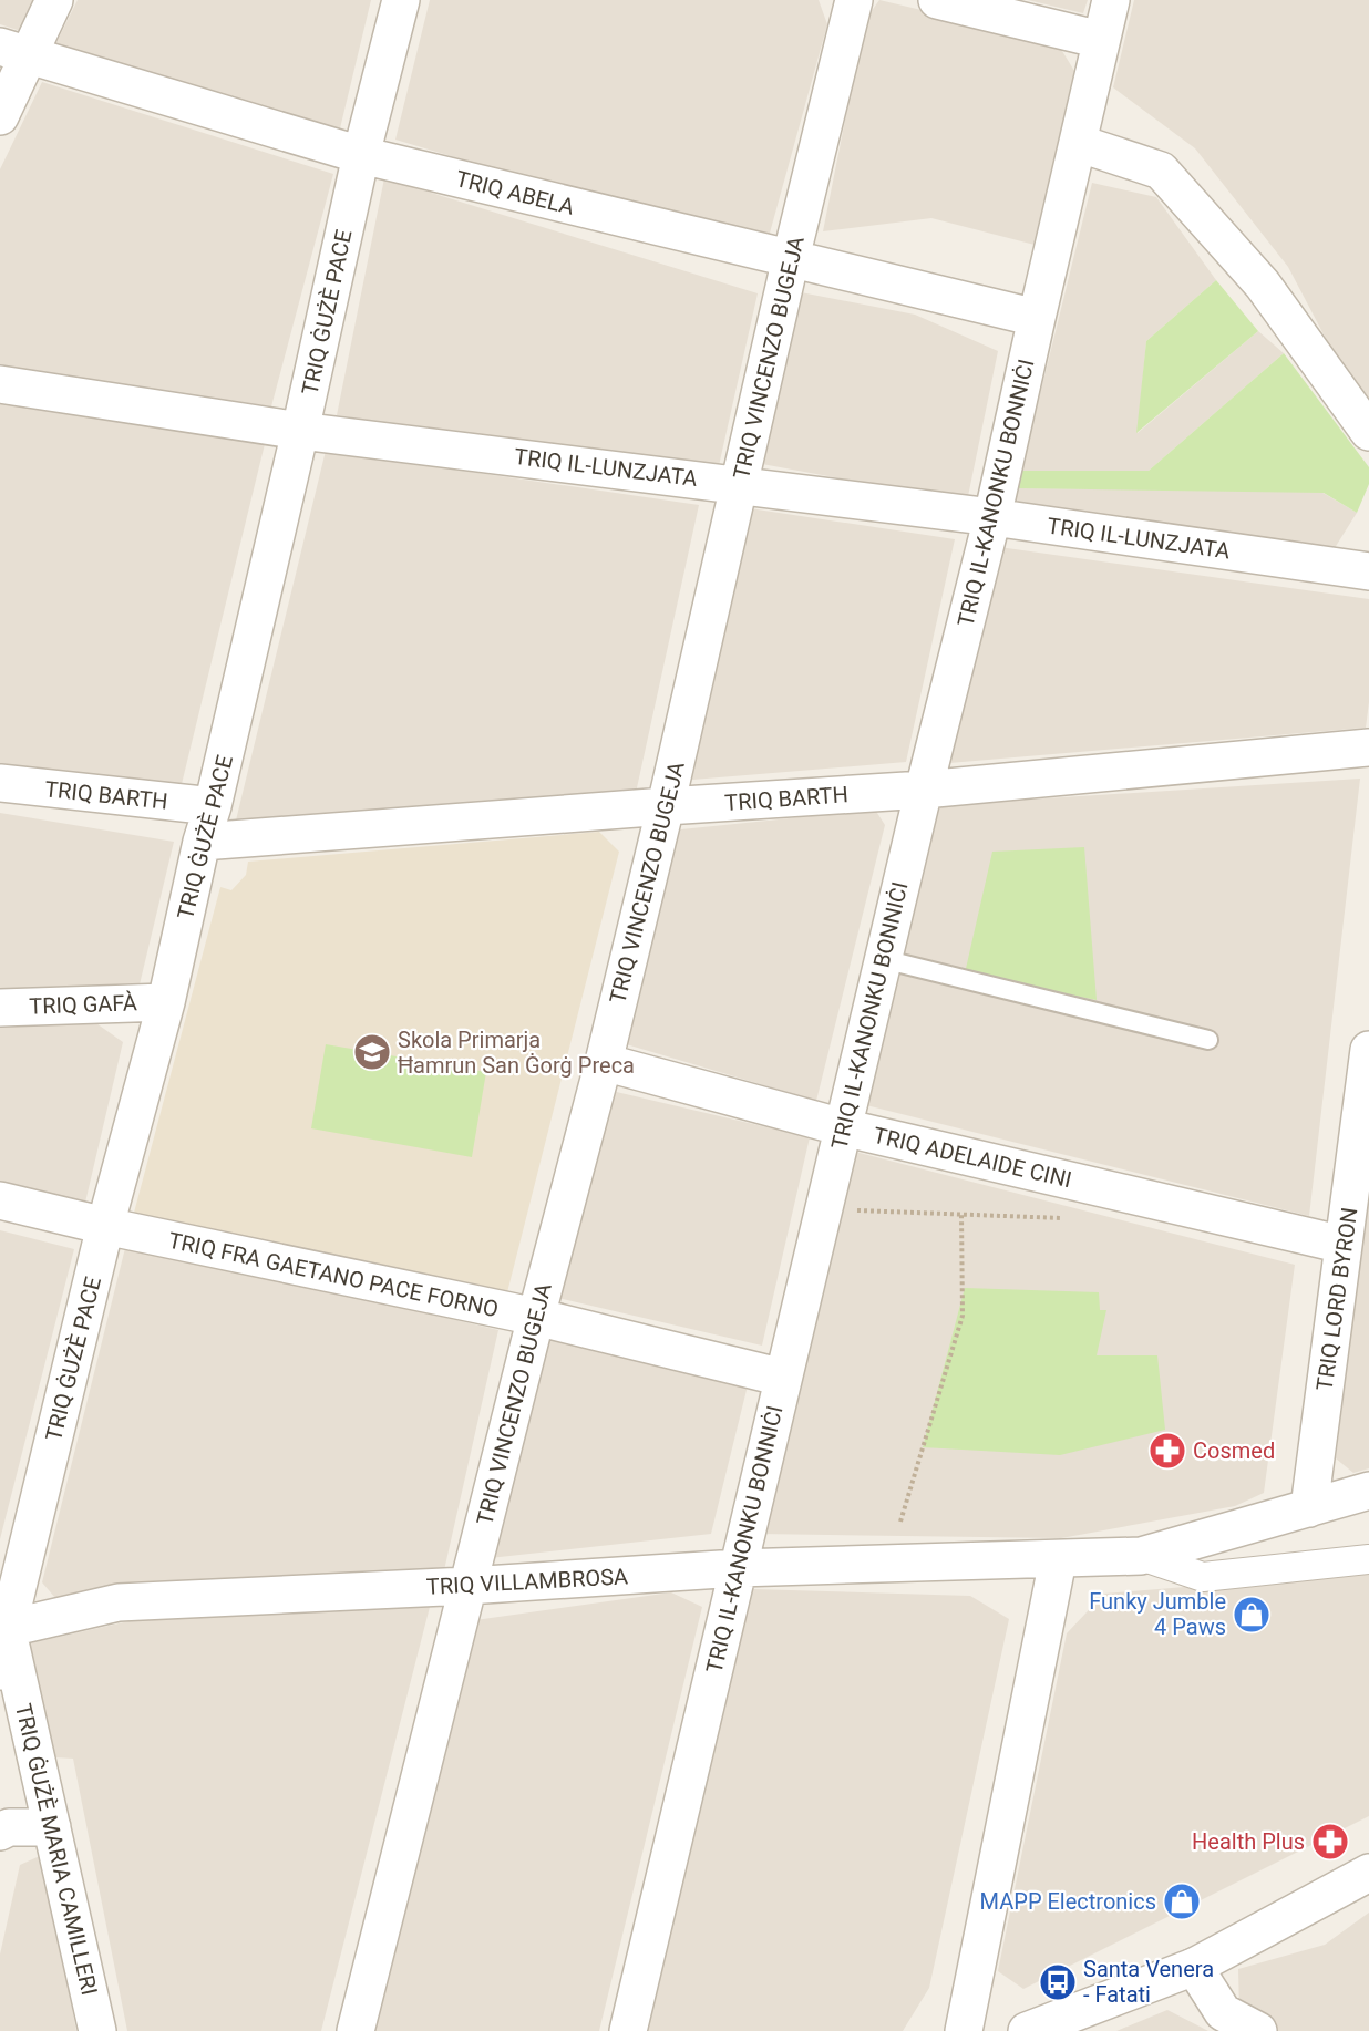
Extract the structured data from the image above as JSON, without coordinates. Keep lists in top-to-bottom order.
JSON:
{
  "streets": {
    "street": [
      "TRIQ ABELA",
      "TRIQ ĠUŻÈ PACE",
      "TRIQ VINCENZO BUGEJA",
      "TRIQ IL-LUNZJATA",
      "TRIQ IL-KANONKU BONNIĊI",
      "TRIQ BARTH",
      "TRIQ GAFÀ",
      "TRIQ ADELAIDE CINI",
      "TRIQ FRA GAETANO PACE FORNO",
      "TRIQ LORD BYRON",
      "TRIQ VILLAMBROSA",
      "TRIQ ĠUŻÈ MARIA CAMILLERI"
    ]
  },
  "crossings": [
    ["TRIQ ABELA", "TRIQ ĠUŻÈ PACE"],
    ["TRIQ ABELA", "TRIQ VINCENZO BUGEJA"],
    ["TRIQ ABELA", "TRIQ IL-KANONKU BONNIĊI"],
    ["TRIQ ĠUŻÈ PACE", "TRIQ IL-LUNZJATA"],
    ["TRIQ ĠUŻÈ PACE", "TRIQ BARTH"],
    ["TRIQ ĠUŻÈ PACE", "TRIQ GAFÀ"],
    ["TRIQ ĠUŻÈ PACE", "TRIQ FRA GAETANO PACE FORNO"],
    ["TRIQ ĠUŻÈ PACE", "TRIQ VILLAMBROSA"],
    ["TRIQ ĠUŻÈ PACE", "TRIQ ĠUŻÈ MARIA CAMILLERI"],
    ["TRIQ VINCENZO BUGEJA", "TRIQ IL-LUNZJATA"],
    ["TRIQ VINCENZO BUGEJA", "TRIQ BARTH"],
    ["TRIQ VINCENZO BUGEJA", "TRIQ ADELAIDE CINI"],
    ["TRIQ VINCENZO BUGEJA", "TRIQ FRA GAETANO PACE FORNO"],
    ["TRIQ VINCENZO BUGEJA", "TRIQ VILLAMBROSA"],
    ["TRIQ IL-LUNZJATA", "TRIQ IL-KANONKU BONNIĊI"],
    ["TRIQ IL-KANONKU BONNIĊI", "TRIQ BARTH"],
    ["TRIQ IL-KANONKU BONNIĊI", "TRIQ ADELAIDE CINI"],
    ["TRIQ IL-KANONKU BONNIĊI", "TRIQ FRA GAETANO PACE FORNO"],
    ["TRIQ IL-KANONKU BONNIĊI", "TRIQ VILLAMBROSA"],
    ["TRIQ ADELAIDE CINI", "TRIQ LORD BYRON"],
    ["TRIQ LORD BYRON", "TRIQ VILLAMBROSA"],
    ["TRIQ VILLAMBROSA", "TRIQ ĠUŻÈ MARIA CAMILLERI"]
  ],
  "places": {
    "school or university": ["Skola Primarja Ħamrun San Ġorġ Preca"],
    "pharmacy": ["Cosmed", "Health Plus"],
    "shop": ["Funky Jumble 4 Paws", "MAPP Electronics"],
    "bus stop": ["Santa Venera - Fatati"]
  }
}
